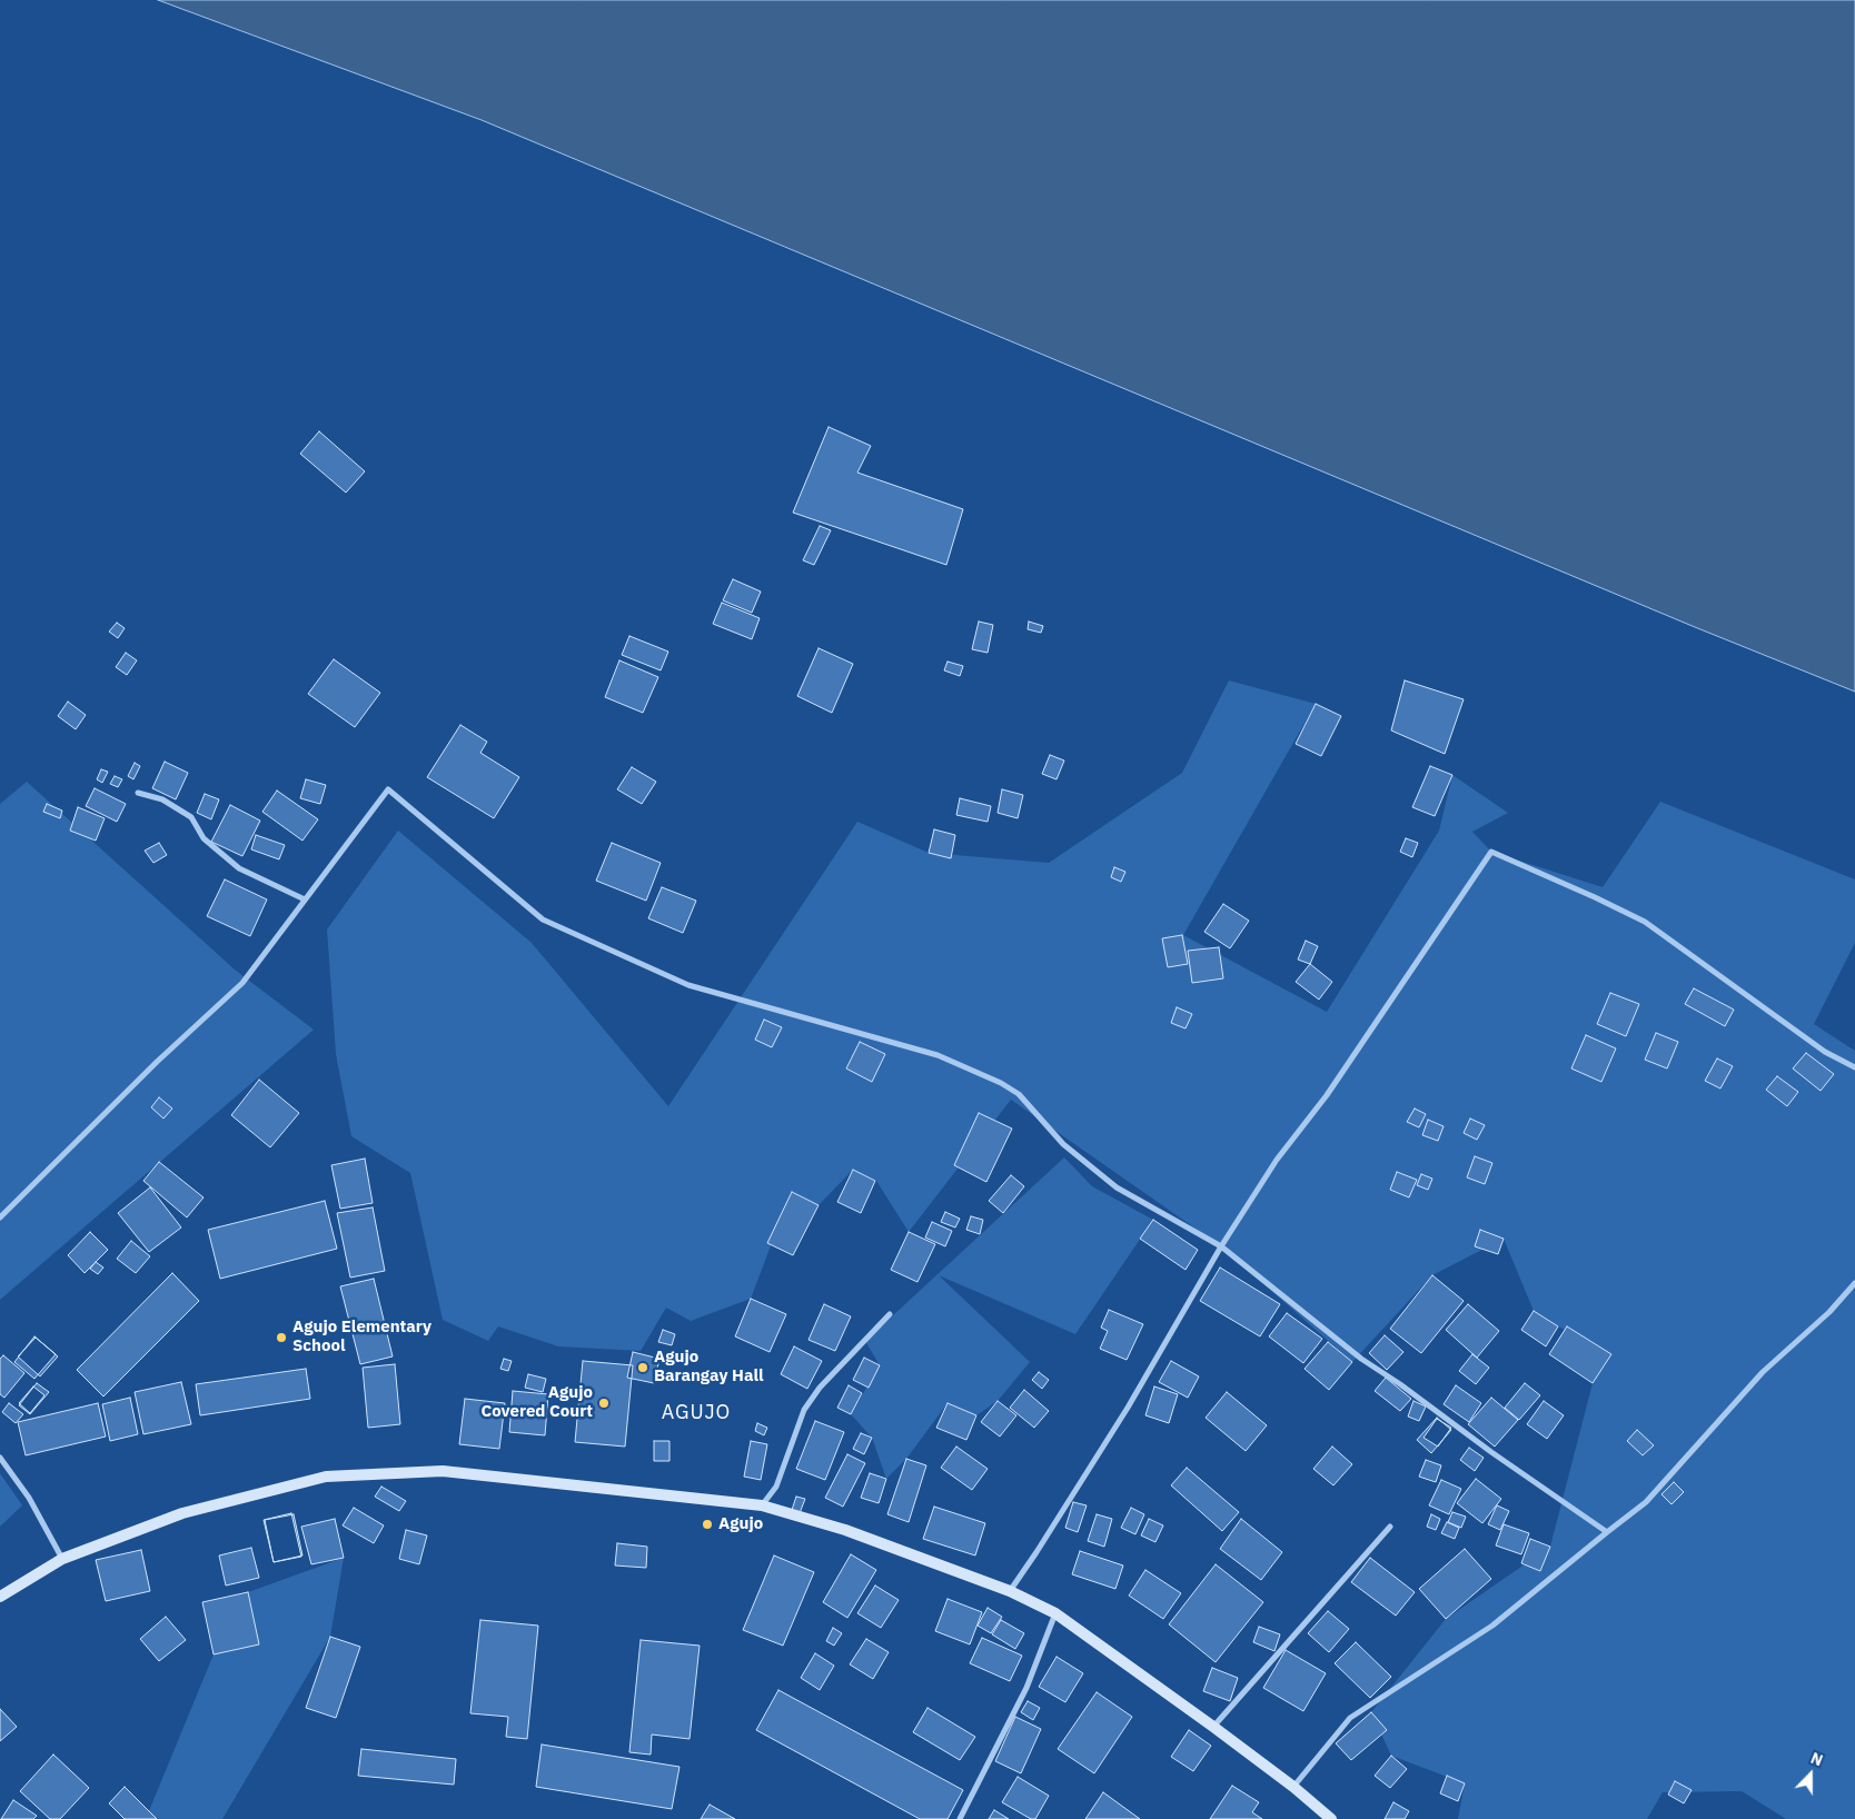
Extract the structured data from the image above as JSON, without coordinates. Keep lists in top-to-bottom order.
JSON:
{
  "districts": ["AGUJO"],
  "places": [
    "Agujo Elementary School",
    "Agujo Barangay Hall",
    "Agujo Covered Court",
    "Agujo"
  ],
  "north": "top"
}
